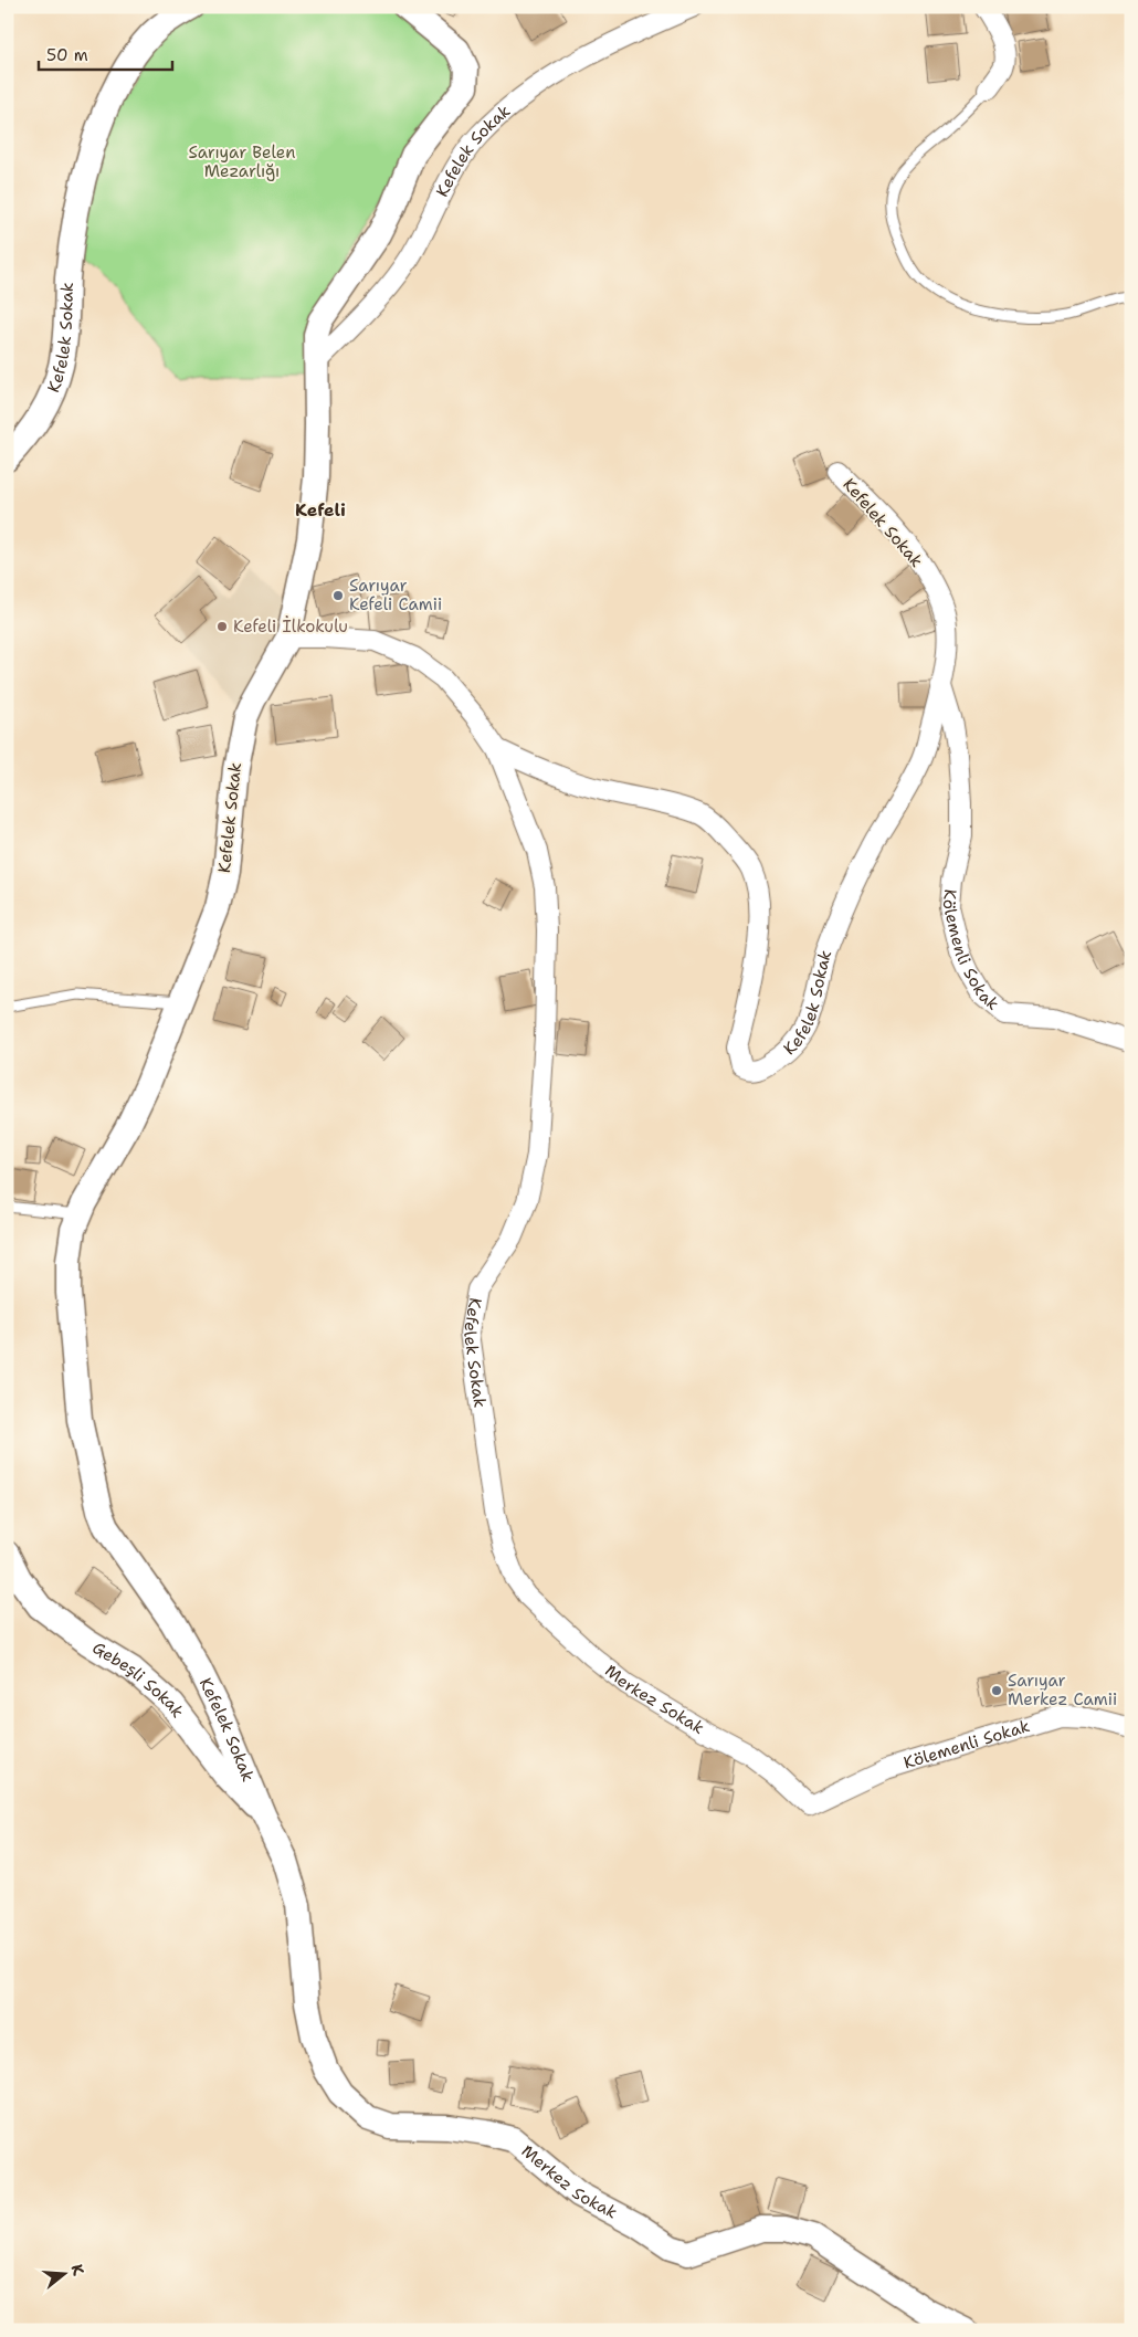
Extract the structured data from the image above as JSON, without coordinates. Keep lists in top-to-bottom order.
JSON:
{
  "streets": {
    "street": [
      "Kefelek Sokak",
      "Kölemenli Sokak",
      "Gebeşli Sokak",
      "Merkez Sokak"
    ]
  },
  "crossings": [
    ["Kefelek Sokak", "Kölemenli Sokak"],
    ["Kefelek Sokak", "Gebeşli Sokak"],
    ["Kefelek Sokak", "Merkez Sokak"],
    ["Kölemenli Sokak", "Merkez Sokak"],
    ["Gebeşli Sokak", "Merkez Sokak"]
  ],
  "districts": ["Kefeli"],
  "parks": ["Sarıyar Belen Mezarlığı"],
  "places": ["Sarıyar Kefeli Camii", "Kefeli İlkokulu", "Sarıyar Merkez Camii"],
  "scale_bar": "50 m",
  "north": "right"
}
